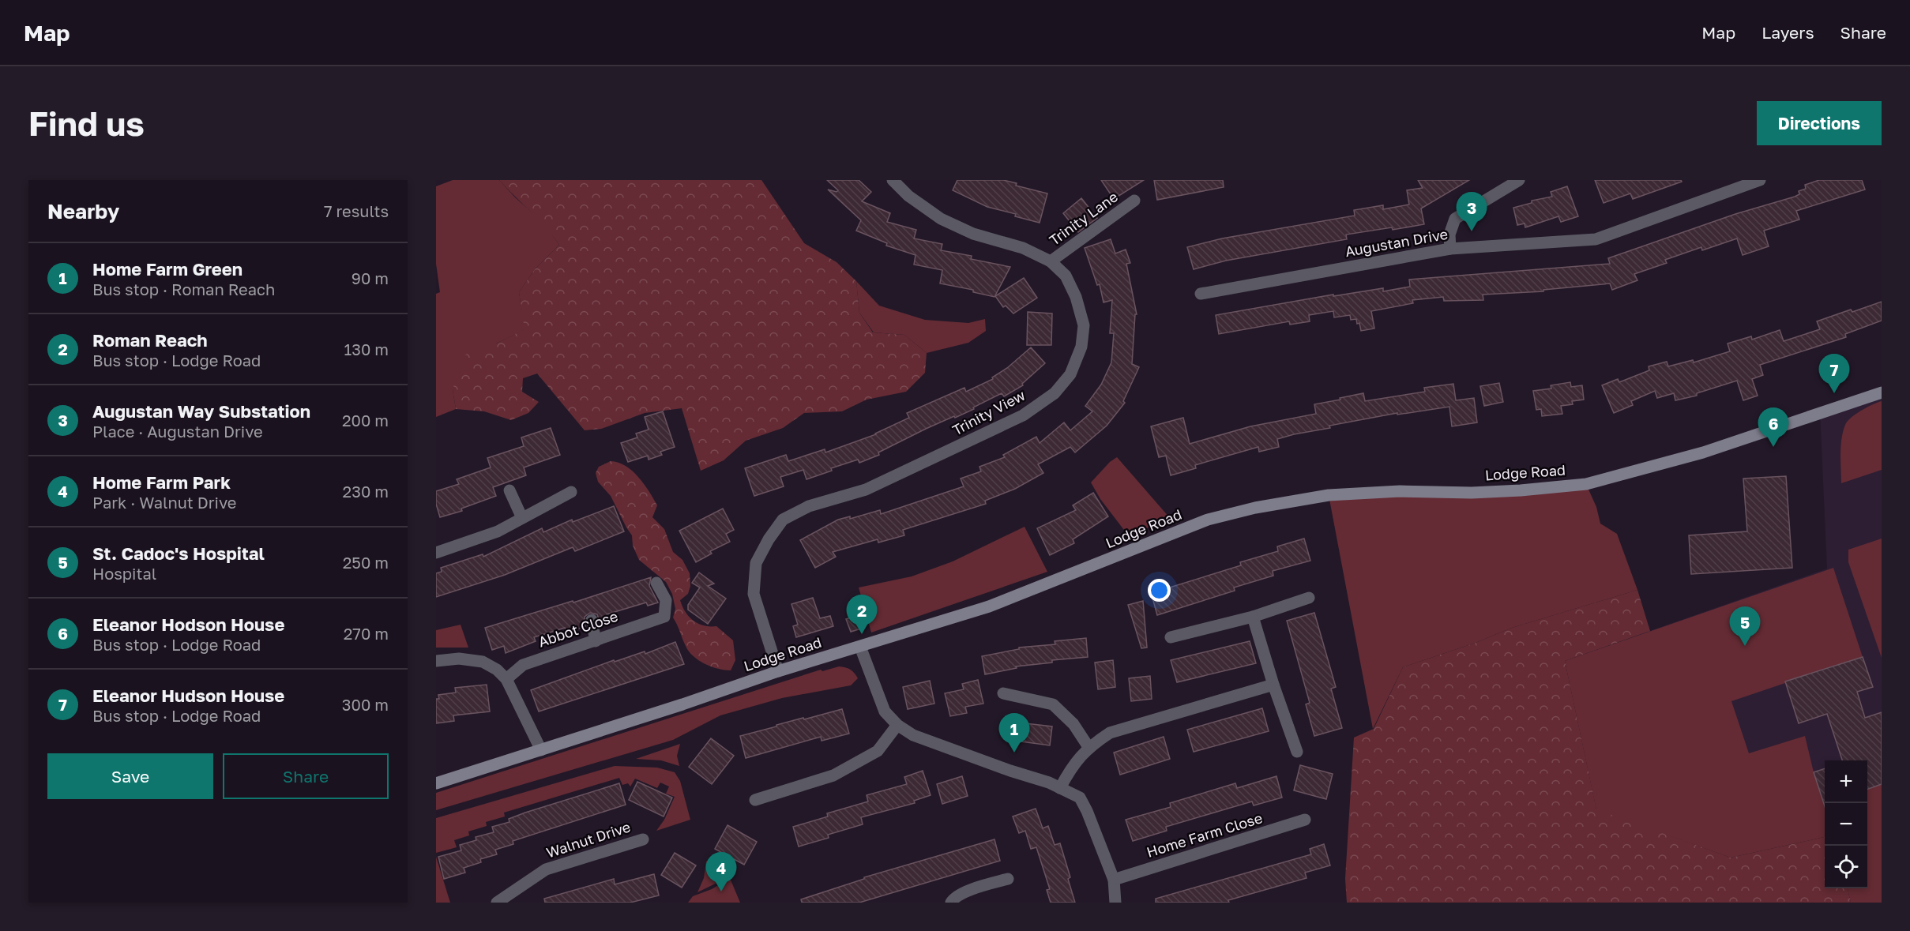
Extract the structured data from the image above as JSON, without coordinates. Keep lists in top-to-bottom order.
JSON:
{
  "streets": {
    "street": [
      "Trinity Lane",
      "Augustan Drive",
      "Trinity View",
      "Lodge Road",
      "Abbot Close",
      "Home Farm Close",
      "Walnut Drive"
    ]
  },
  "crossings": [
    ["Trinity Lane", "Trinity View"],
    ["Trinity View", "Lodge Road"]
  ],
  "page": {
    "header": "Map",
    "nav": ["Map", "Layers", "Share"],
    "buttons": [
      "Directions",
      ["Save", "Share"]
    ],
    "title": "Find us",
    "heading": ["Nearby", "7 results"],
    "pins": [
      "3",
      "7",
      "6",
      "2",
      "5",
      "1",
      "4"
    ],
    "list": [
      {
        "mark": "1",
        "name": "Home Farm Green",
        "note": "Bus stop · Roman Reach",
        "value": "90 m"
      },
      {
        "mark": "2",
        "name": "Roman Reach",
        "note": "Bus stop · Lodge Road",
        "value": "130 m"
      },
      {
        "mark": "3",
        "name": "Augustan Way Substation",
        "note": "Place · Augustan Drive",
        "value": "200 m"
      },
      {
        "mark": "4",
        "name": "Home Farm Park",
        "note": "Park · Walnut Drive",
        "value": "230 m"
      },
      {
        "mark": "5",
        "name": "St. Cadoc's Hospital",
        "note": "Hospital",
        "value": "250 m"
      },
      {
        "mark": "6",
        "name": "Eleanor Hodson House",
        "note": "Bus stop · Lodge Road",
        "value": "270 m"
      },
      {
        "mark": "7",
        "name": "Eleanor Hudson House",
        "note": "Bus stop · Lodge Road",
        "value": "300 m"
      }
    ],
    "map_buttons": ["+", "−"]
  }
}
